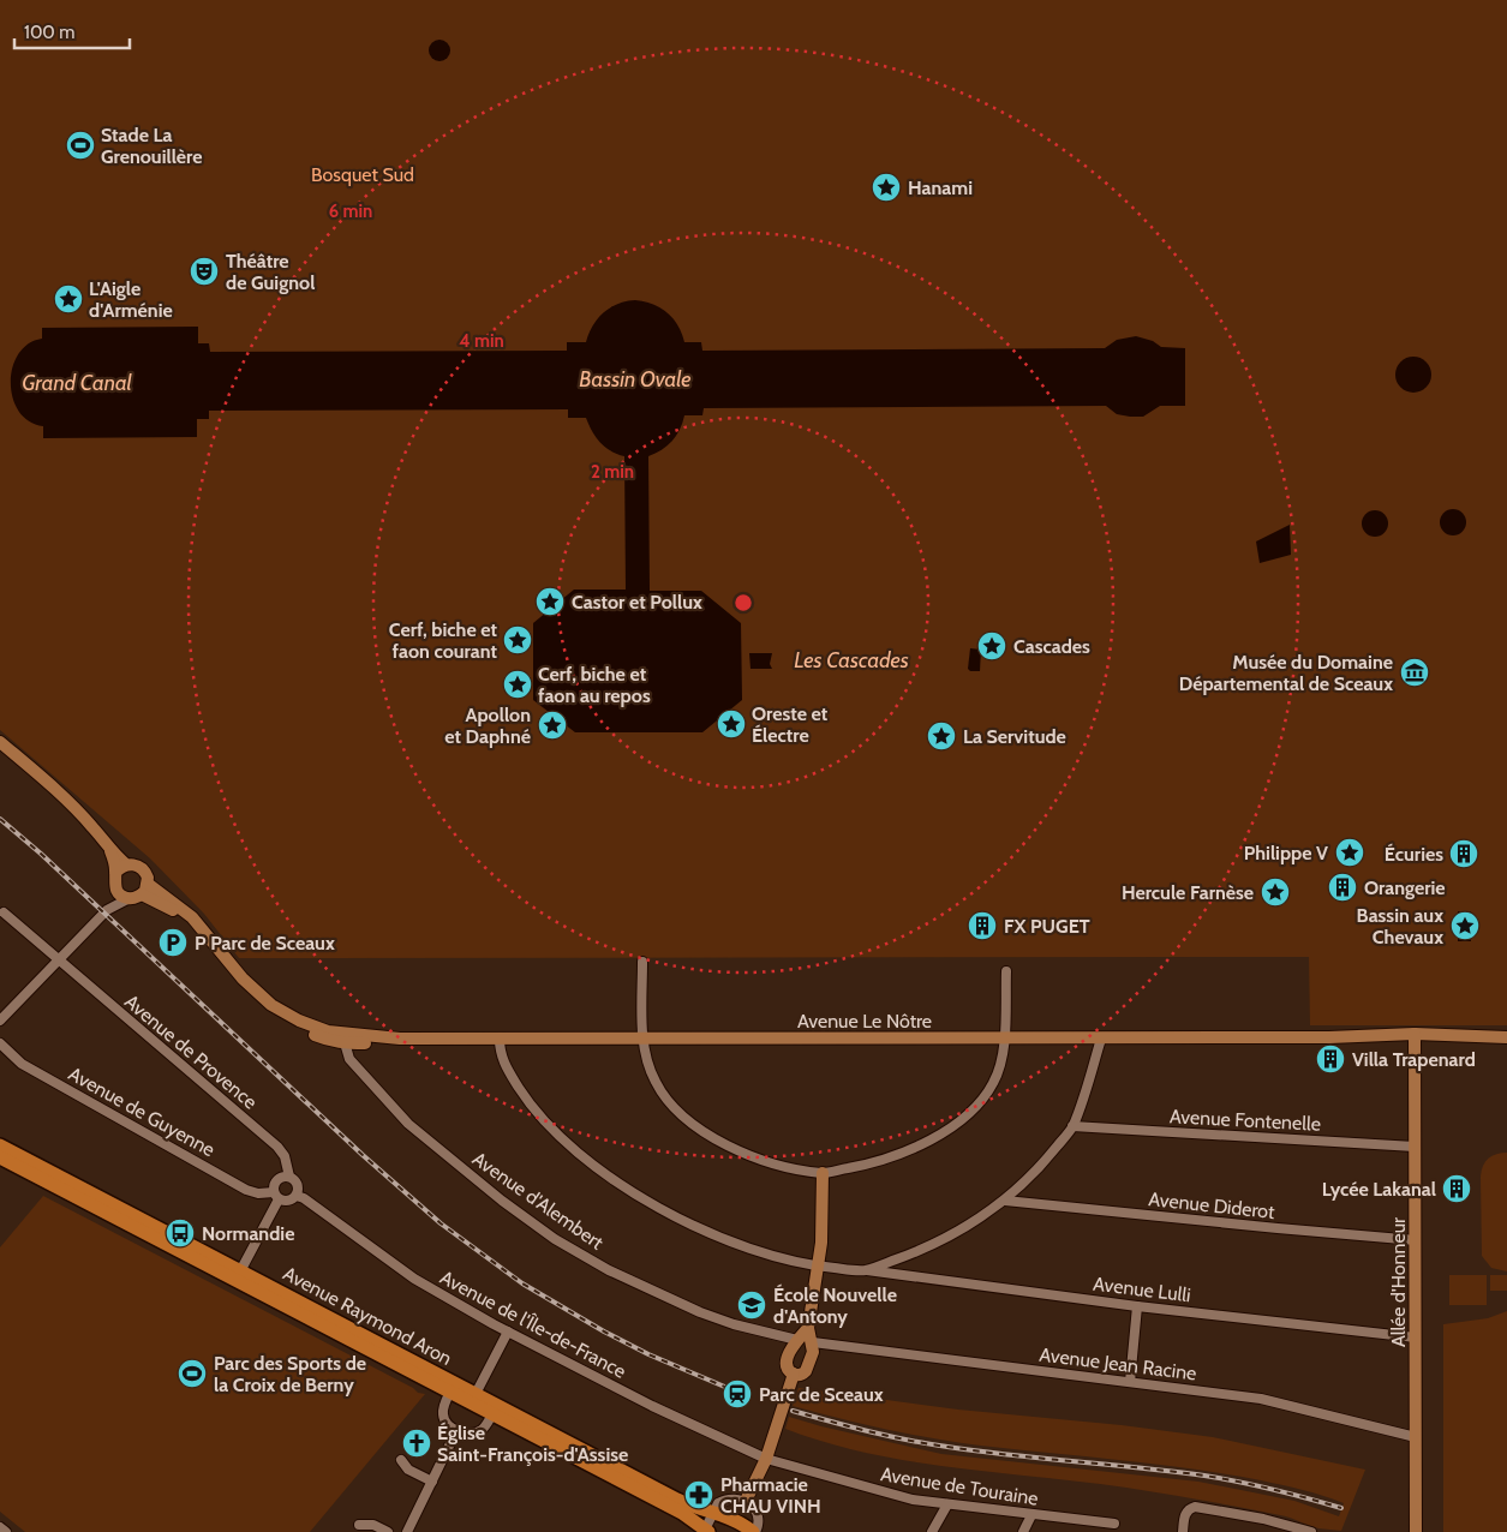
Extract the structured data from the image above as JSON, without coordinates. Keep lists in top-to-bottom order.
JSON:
{
  "streets": {
    "main road": ["Avenue Le Nôtre", "Allée d'Honneur", "Avenue Raymond Aron"],
    "street": [
      "Avenue de Provence",
      "Avenue de Guyenne",
      "Avenue Fontenelle",
      "Avenue d'Alembert",
      "Avenue Diderot",
      "Avenue Lulli",
      "Avenue de l'Île-de-France",
      "Avenue Jean Racine",
      "Avenue de Touraine"
    ]
  },
  "crossings": [
    ["Avenue Le Nôtre", "Avenue d'Alembert"],
    ["Avenue Le Nôtre", "Allée d'Honneur"],
    ["Avenue Le Nôtre", "Avenue Lulli"],
    ["Avenue de Provence", "Avenue de Guyenne"],
    ["Avenue de Provence", "Avenue de l'Île-de-France"],
    ["Avenue de Guyenne", "Avenue de l'Île-de-France"],
    ["Avenue Fontenelle", "Allée d'Honneur"],
    ["Avenue d'Alembert", "Avenue Jean Racine"],
    ["Avenue Diderot", "Allée d'Honneur"],
    ["Allée d'Honneur", "Avenue Lulli"],
    ["Allée d'Honneur", "Avenue Jean Racine"],
    ["Avenue de l'Île-de-France", "Avenue de Touraine"]
  ],
  "water": ["Bassin Ovale", "Grand Canal", "Les Cascades"],
  "parks": ["Bosquet Sud"],
  "places": {
    "sports": ["Stade La Grenouillère", "Parc des Sports de la Croix de Berny"],
    "place": [
      "Hanami",
      "L'Aigle d'Arménie",
      "Castor et Pollux",
      "Cerf, biche et faon courant",
      "Cascades",
      "Cerf, biche et faon au repos",
      "Oreste et Électre",
      "Apollon et Daphné",
      "La Servitude",
      "Philippe V",
      "Hercule Farnèse",
      "Bassin aux Chevaux"
    ],
    "theatre": ["Théâtre de Guignol"],
    "museum": ["Musée du Domaine Départemental de Sceaux"],
    "building": [
      "Écuries",
      "Orangerie",
      "FX PUGET",
      "Villa Trapenard",
      "Lycée Lakanal"
    ],
    "parking": ["P Parc de Sceaux"],
    "bus stop": ["Normandie"],
    "school or university": ["École Nouvelle d'Antony"],
    "station": ["Parc de Sceaux"],
    "church": ["Église Saint-François-d'Assise"],
    "pharmacy": ["Pharmacie CHAU VINH"]
  },
  "scale_bar": "100 m",
  "rings": ["6 min", "4 min", "2 min"]
}
